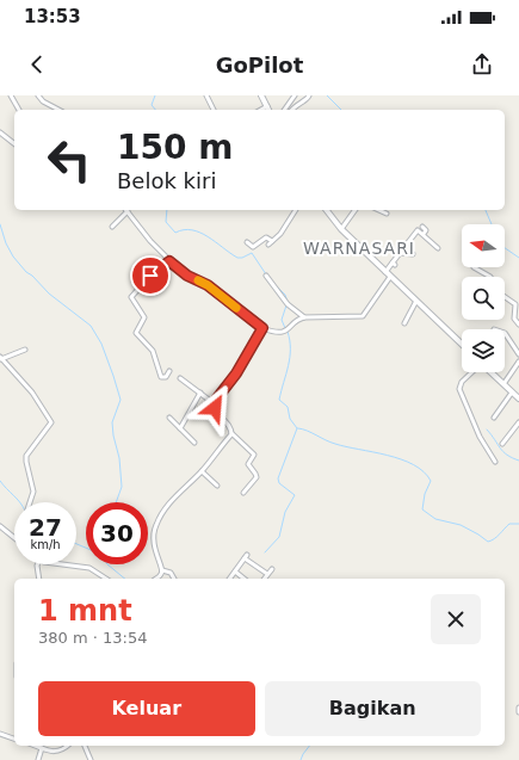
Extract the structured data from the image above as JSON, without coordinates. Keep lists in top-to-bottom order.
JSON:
{
  "districts": ["WARNASARI"],
  "north": "left",
  "page": {
    "status": "13:53",
    "header": "GoPilot",
    "turn": ["150 m", "Belok kiri"],
    "speed": "27 km/h",
    "limit": "30",
    "heading": ["1 mnt", "380 m · 13:54"],
    "buttons": ["Keluar", "Bagikan"]
  }
}
